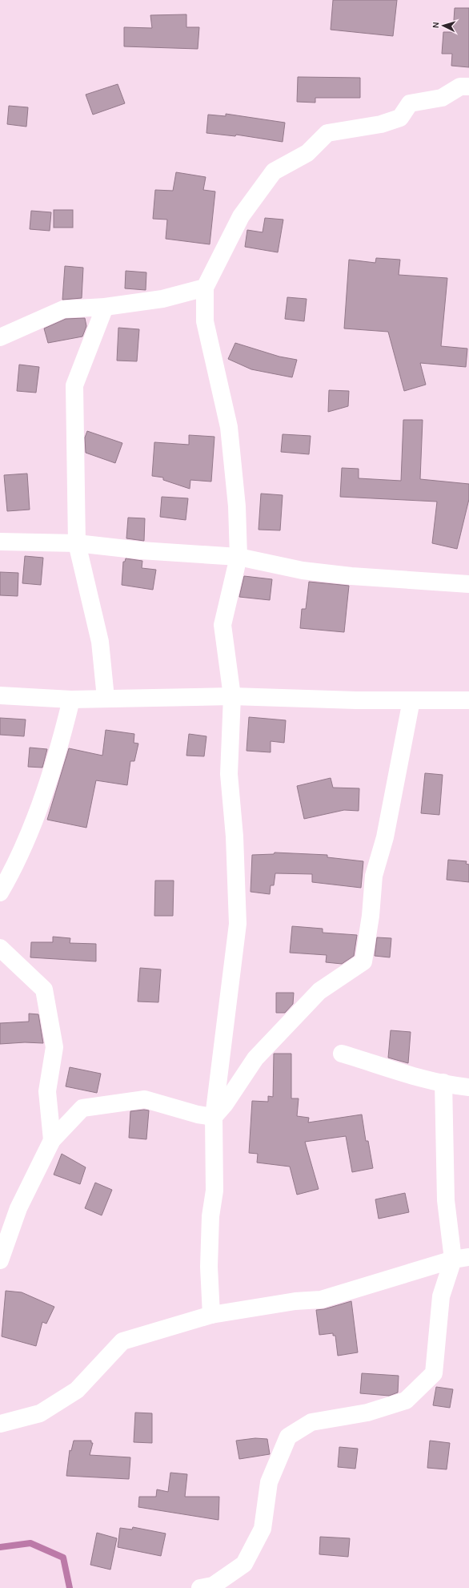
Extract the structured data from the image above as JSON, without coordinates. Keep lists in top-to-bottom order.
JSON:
{
  "north": "left"
}
